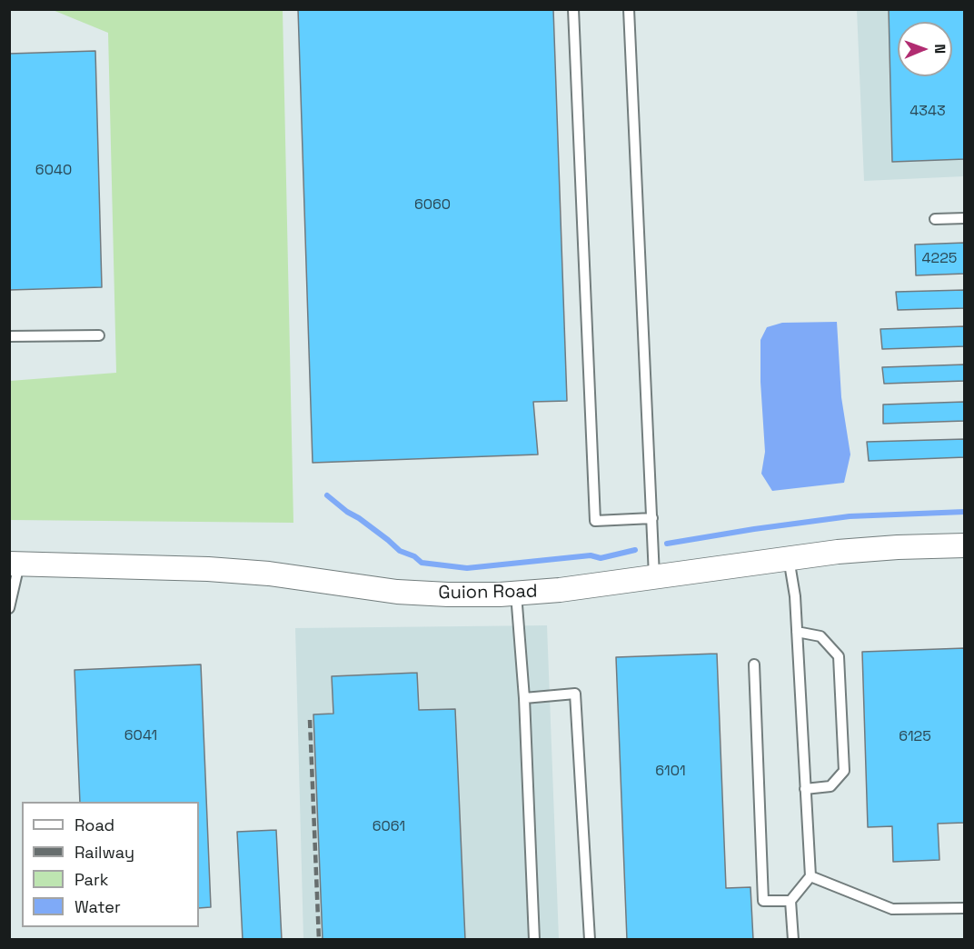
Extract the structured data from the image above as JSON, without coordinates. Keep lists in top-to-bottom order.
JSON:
{
  "streets": {
    "street": ["Guion Road"]
  },
  "house_numbers": [
    "4343",
    "6040",
    "6060",
    "4225",
    "6041",
    "6125",
    "6101",
    "6061"
  ],
  "legend": [
    "Road",
    "Railway",
    "Park",
    "Water"
  ],
  "north": "right"
}
